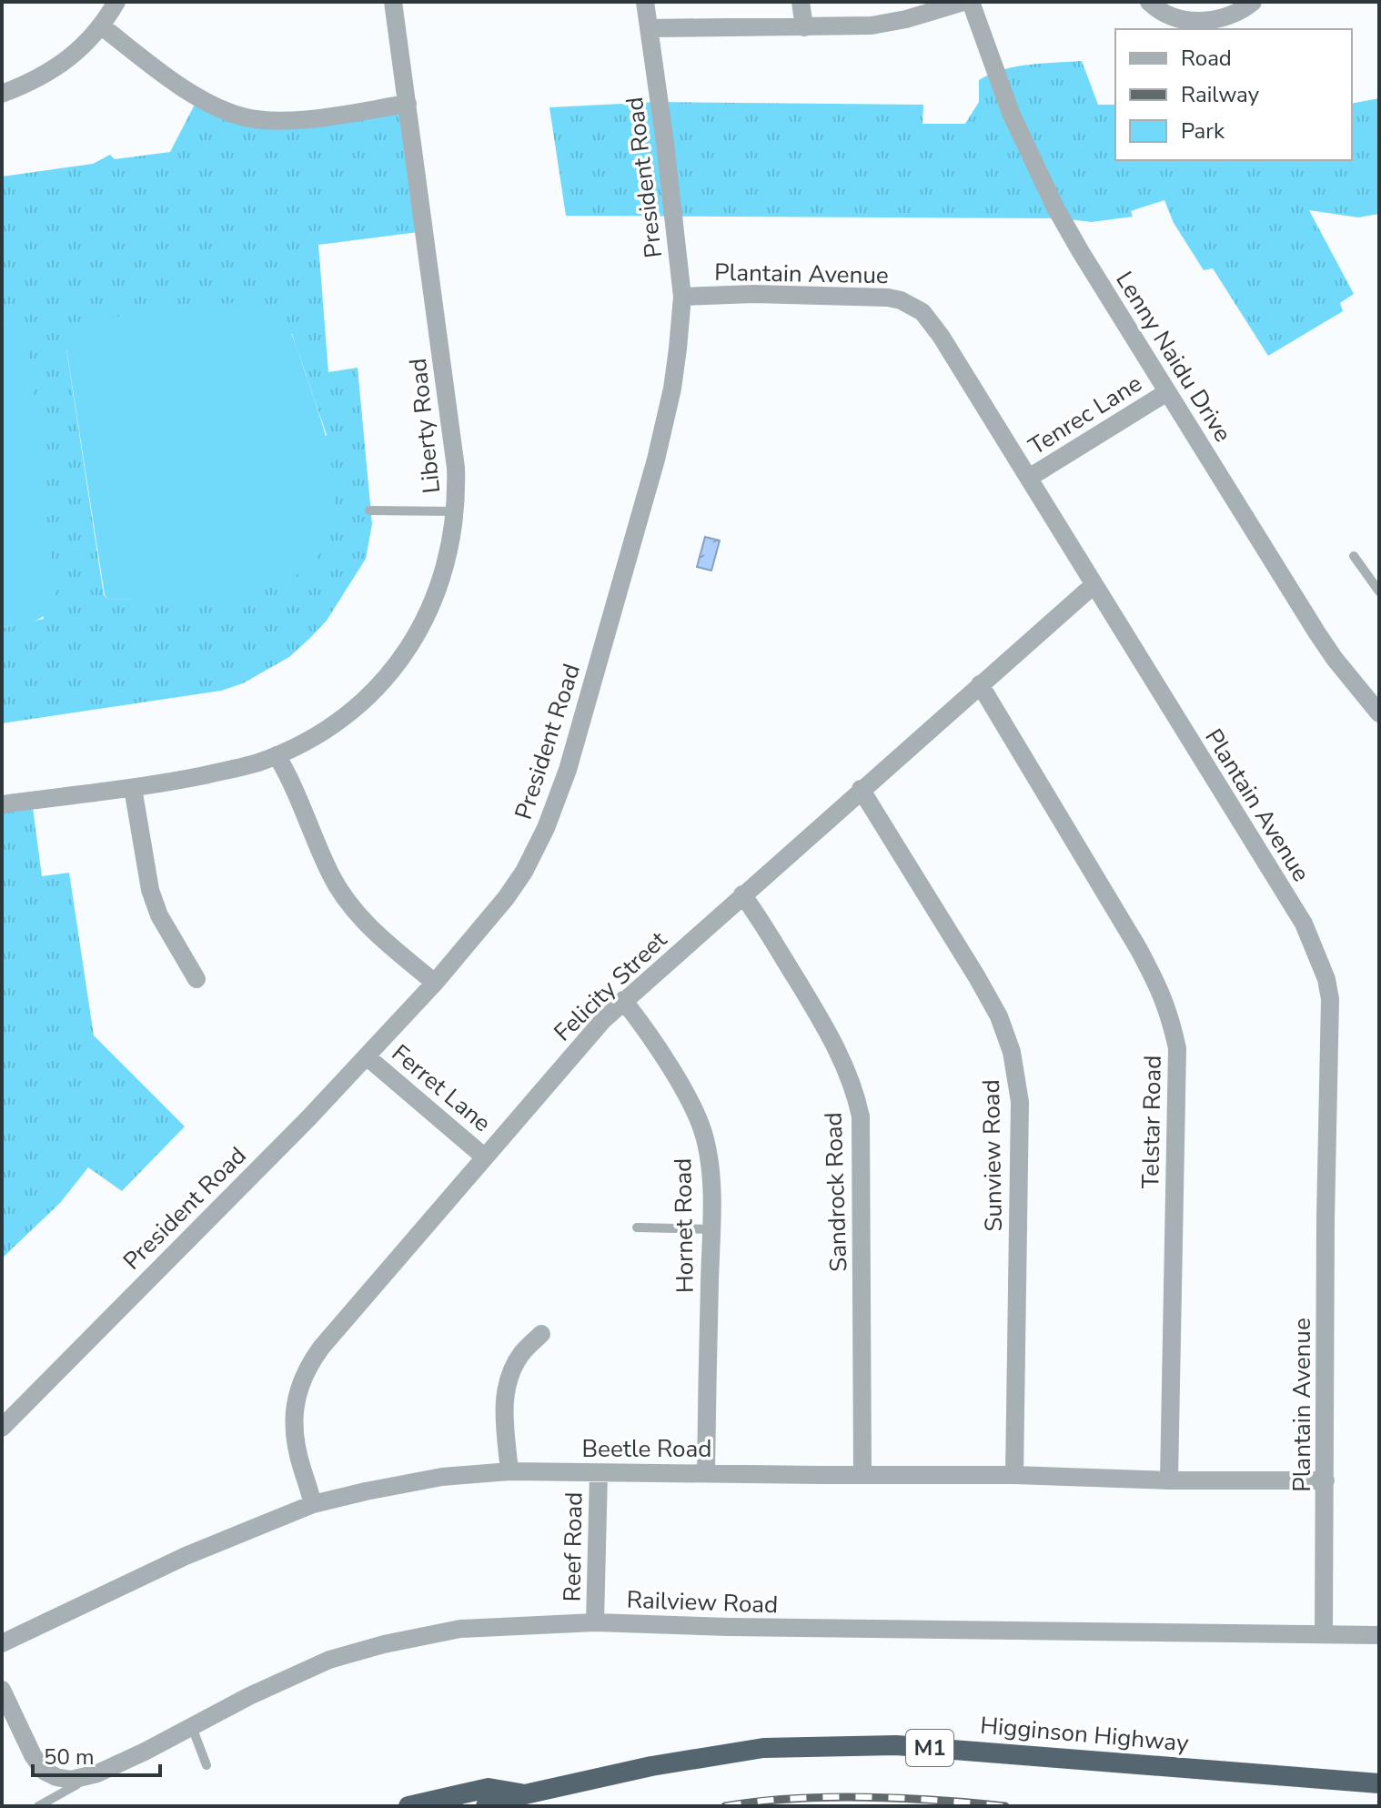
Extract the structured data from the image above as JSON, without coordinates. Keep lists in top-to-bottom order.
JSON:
{
  "streets": {
    "highway": ["Higginson Highway", "M1"],
    "street": [
      "President Road",
      "Plantain Avenue",
      "Lenny Naidu Drive",
      "Tenrec Lane",
      "Liberty Road",
      "Felicity Street",
      "Ferret Lane",
      "Telstar Road",
      "Sunview Road",
      "Sandrock Road",
      "Hornet Road",
      "Beetle Road",
      "Reef Road",
      "Railview Road"
    ]
  },
  "crossings": [
    ["President Road", "Plantain Avenue"],
    ["President Road", "Ferret Lane"],
    ["Plantain Avenue", "Tenrec Lane"],
    ["Plantain Avenue", "Felicity Street"],
    ["Plantain Avenue", "Beetle Road"],
    ["Plantain Avenue", "Railview Road"],
    ["Lenny Naidu Drive", "Tenrec Lane"],
    ["Felicity Street", "Ferret Lane"],
    ["Felicity Street", "Telstar Road"],
    ["Felicity Street", "Sunview Road"],
    ["Felicity Street", "Sandrock Road"],
    ["Felicity Street", "Hornet Road"],
    ["Felicity Street", "Beetle Road"],
    ["Telstar Road", "Beetle Road"],
    ["Sunview Road", "Beetle Road"],
    ["Sandrock Road", "Beetle Road"],
    ["Hornet Road", "Beetle Road"],
    ["Beetle Road", "Reef Road"],
    ["Reef Road", "Railview Road"]
  ],
  "legend": ["Road", "Railway", "Park"],
  "scale_bar": "50 m"
}
